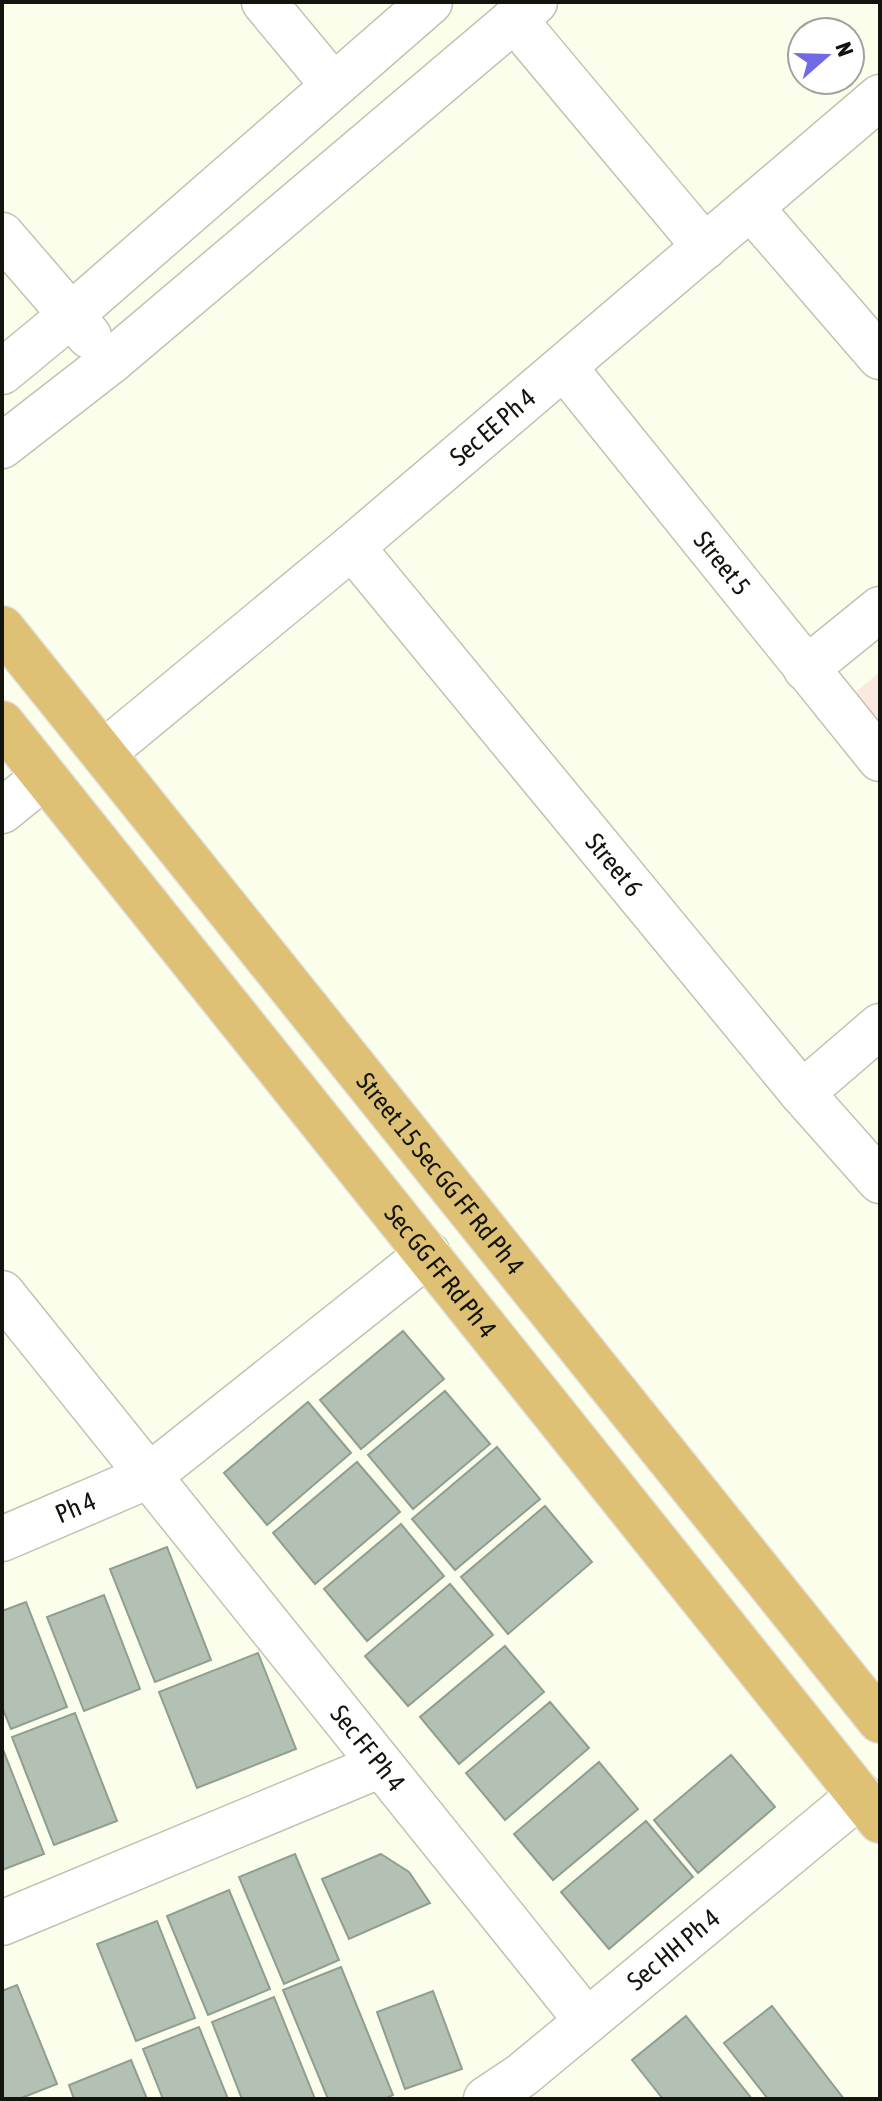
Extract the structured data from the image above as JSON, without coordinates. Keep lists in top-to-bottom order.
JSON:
{
  "streets": {
    "main road": ["Street 15 Sec GG FF Rd Ph 4", "Sec GG FF Rd Ph 4"],
    "street": [
      "Sec EE Ph 4",
      "Street 5",
      "Street 6",
      "Ph 4",
      "Sec FF Ph 4",
      "Sec HH Ph 4"
    ]
  },
  "crossings": [
    ["Sec EE Ph 4", "Street 5"],
    ["Sec EE Ph 4", "Street 6"],
    ["Sec EE Ph 4", "Street 15 Sec GG FF Rd Ph 4"],
    ["Sec GG FF Rd Ph 4", "Sec HH Ph 4"],
    ["Ph 4", "Sec FF Ph 4"],
    ["Sec FF Ph 4", "Sec HH Ph 4"]
  ],
  "north": "right"
}
